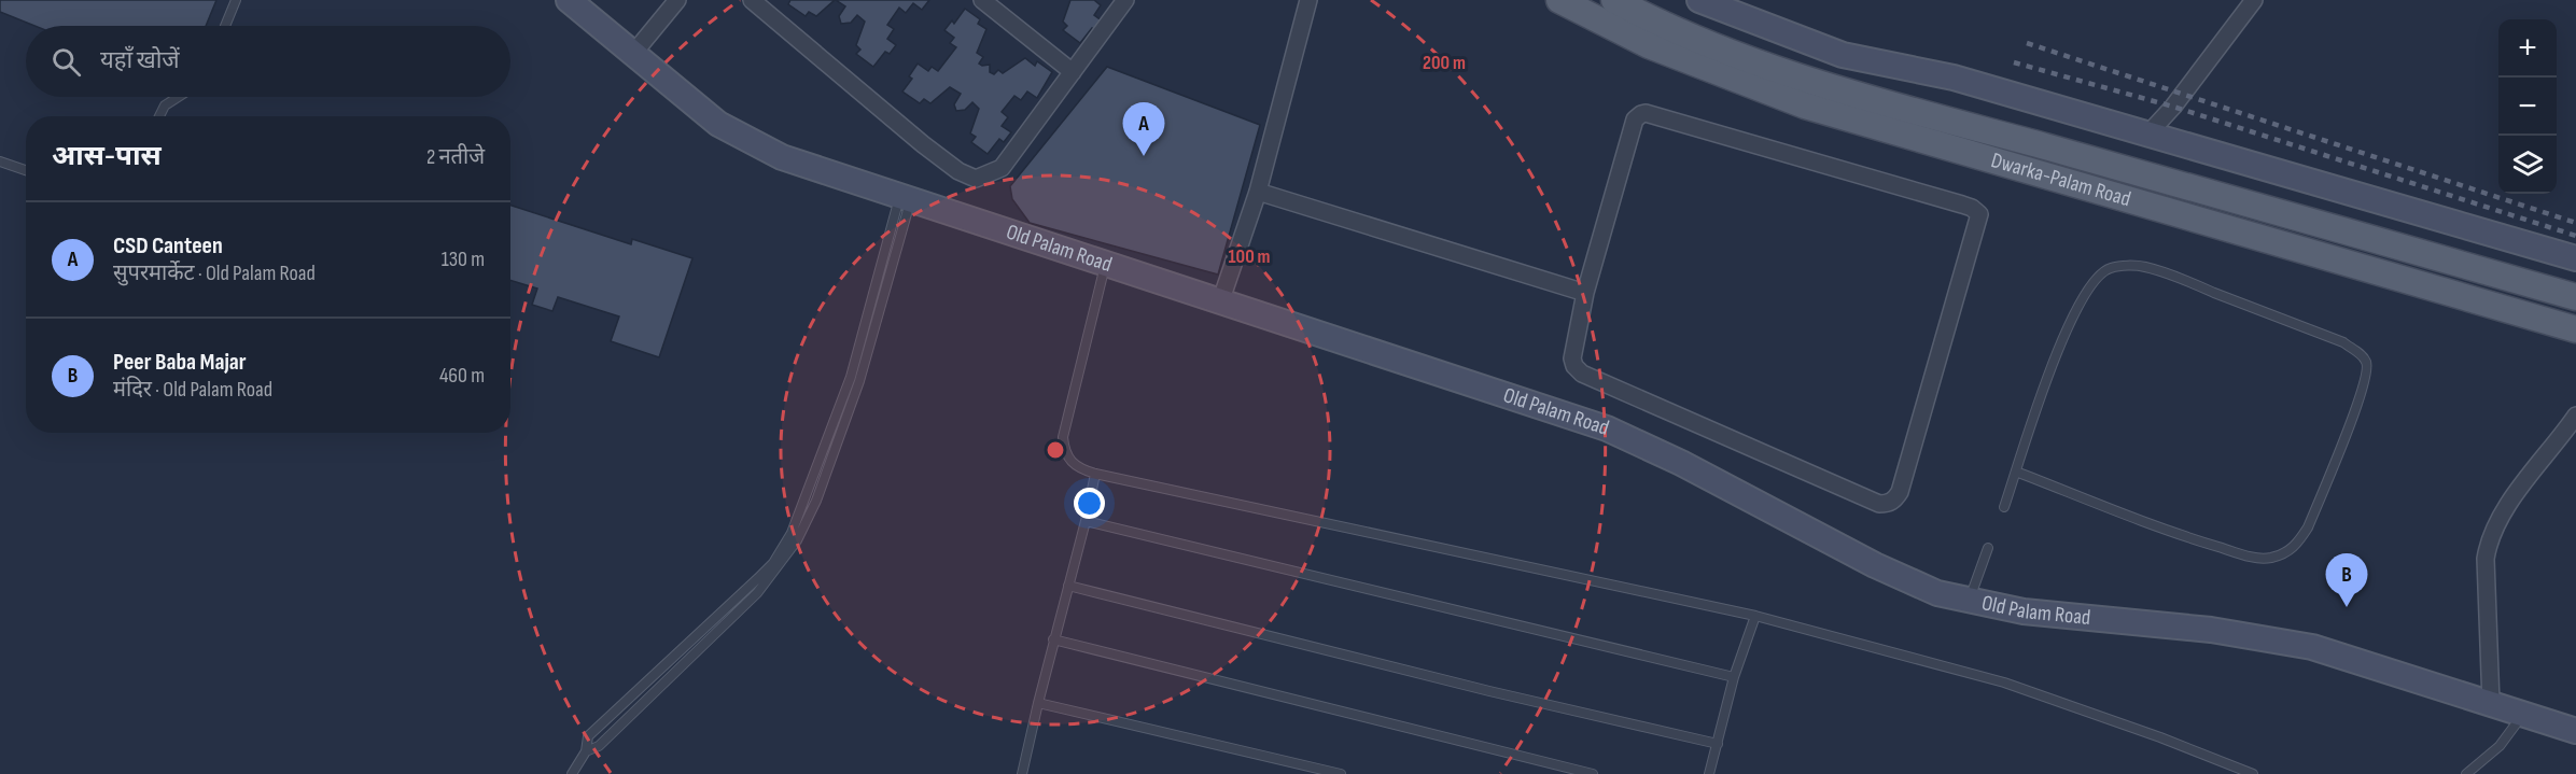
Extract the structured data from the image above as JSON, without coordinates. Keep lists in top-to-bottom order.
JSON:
{
  "streets": {
    "main road": ["Dwarka-Palam Road"],
    "street": ["Old Palam Road"]
  },
  "page": {
    "map_buttons": ["+", "−"],
    "search": "यहाँ खोजें",
    "pins": ["A", "B"],
    "heading": ["आस-पास", "2 नतीजे"],
    "list": [
      {
        "mark": "A",
        "name": "CSD Canteen",
        "note": "सुपरमार्केट · Old Palam Road",
        "value": "130 m"
      },
      {
        "mark": "B",
        "name": "Peer Baba Majar",
        "note": "मंदिर · Old Palam Road",
        "value": "460 m"
      }
    ]
  },
  "rings": ["200 m", "100 m"]
}
